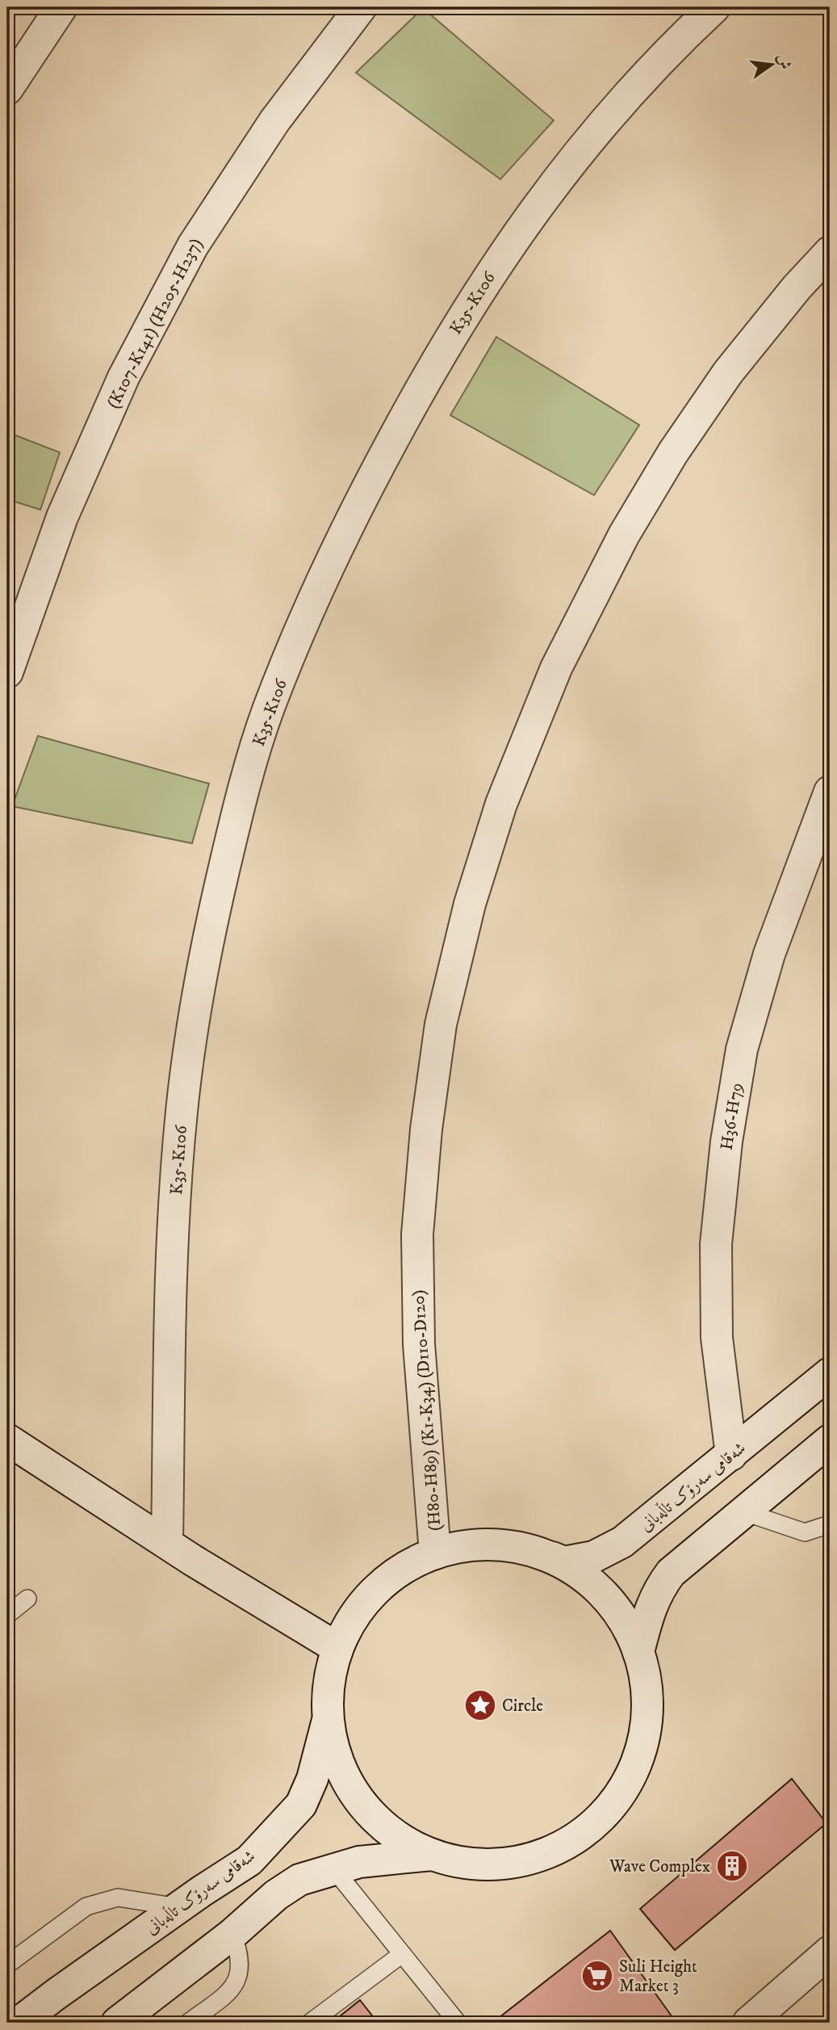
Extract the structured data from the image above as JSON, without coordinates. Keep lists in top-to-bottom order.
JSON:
{
  "streets": {
    "street": [
      "K35-K106",
      "(K107-K141) (H205-H237)",
      "H36-H79",
      "(H80-H89) (K1-K34) (D110-D120)",
      "شەقامی سەرۆک تاڵەبانی"
    ]
  },
  "crossings": [
    ["H36-H79", "شەقامی سەرۆک تاڵەبانی"]
  ],
  "places": {
    "place": ["Circle"],
    "building": ["Wave Complex"],
    "supermarket": ["Suli Height Market 3"]
  },
  "north": "right"
}
